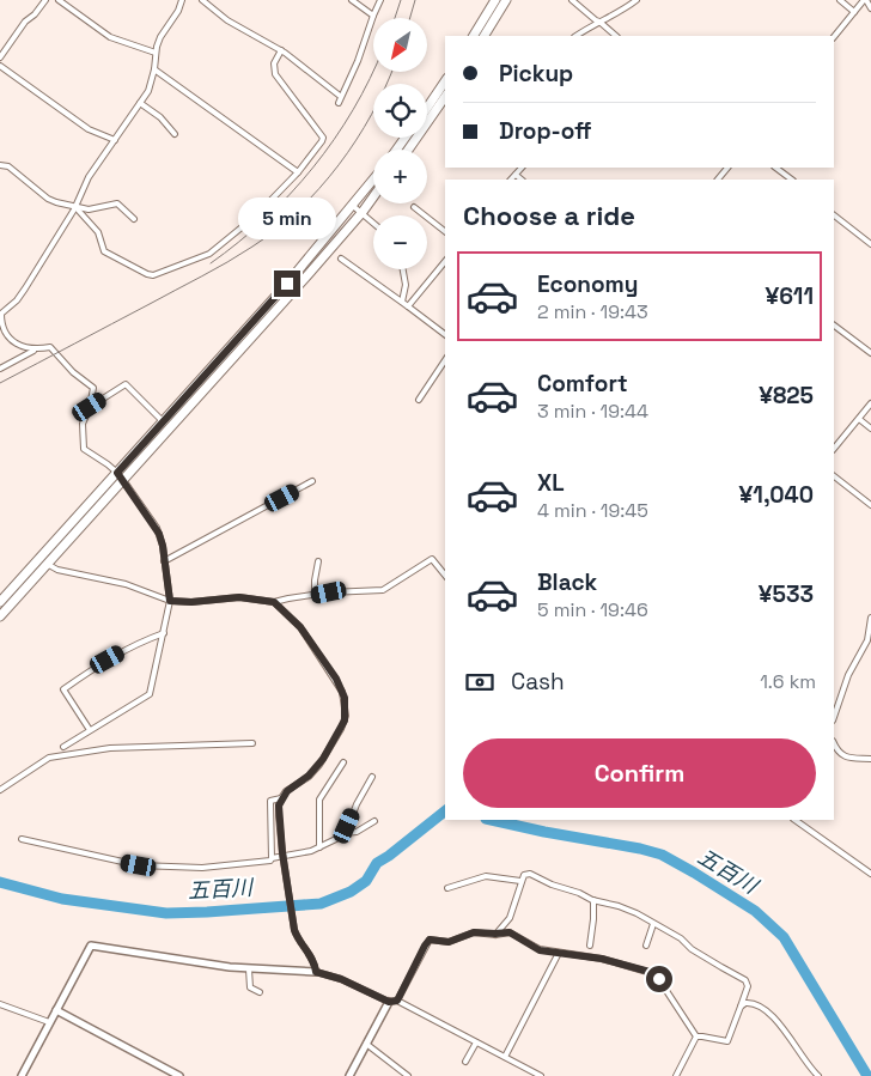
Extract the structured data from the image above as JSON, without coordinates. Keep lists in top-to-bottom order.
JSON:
{
  "water": ["五百川"],
  "north": "bottom left",
  "page": {
    "map_buttons": ["+", "−"],
    "banner": ["Pickup", "Drop-off"],
    "heading": "Choose a ride",
    "bubble": "5 min",
    "list": [
      {
        "name": "Economy",
        "note": "2 min · 19:43",
        "value": "¥611"
      },
      {
        "name": "Comfort",
        "note": "3 min · 19:44",
        "value": "¥825"
      },
      {
        "name": "XL",
        "note": "4 min · 19:45",
        "value": "¥1,040"
      },
      {
        "name": "Black",
        "note": "5 min · 19:46",
        "value": "¥533"
      }
    ],
    "pay": ["Cash", "1.6 km"],
    "buttons": "Confirm"
  }
}
